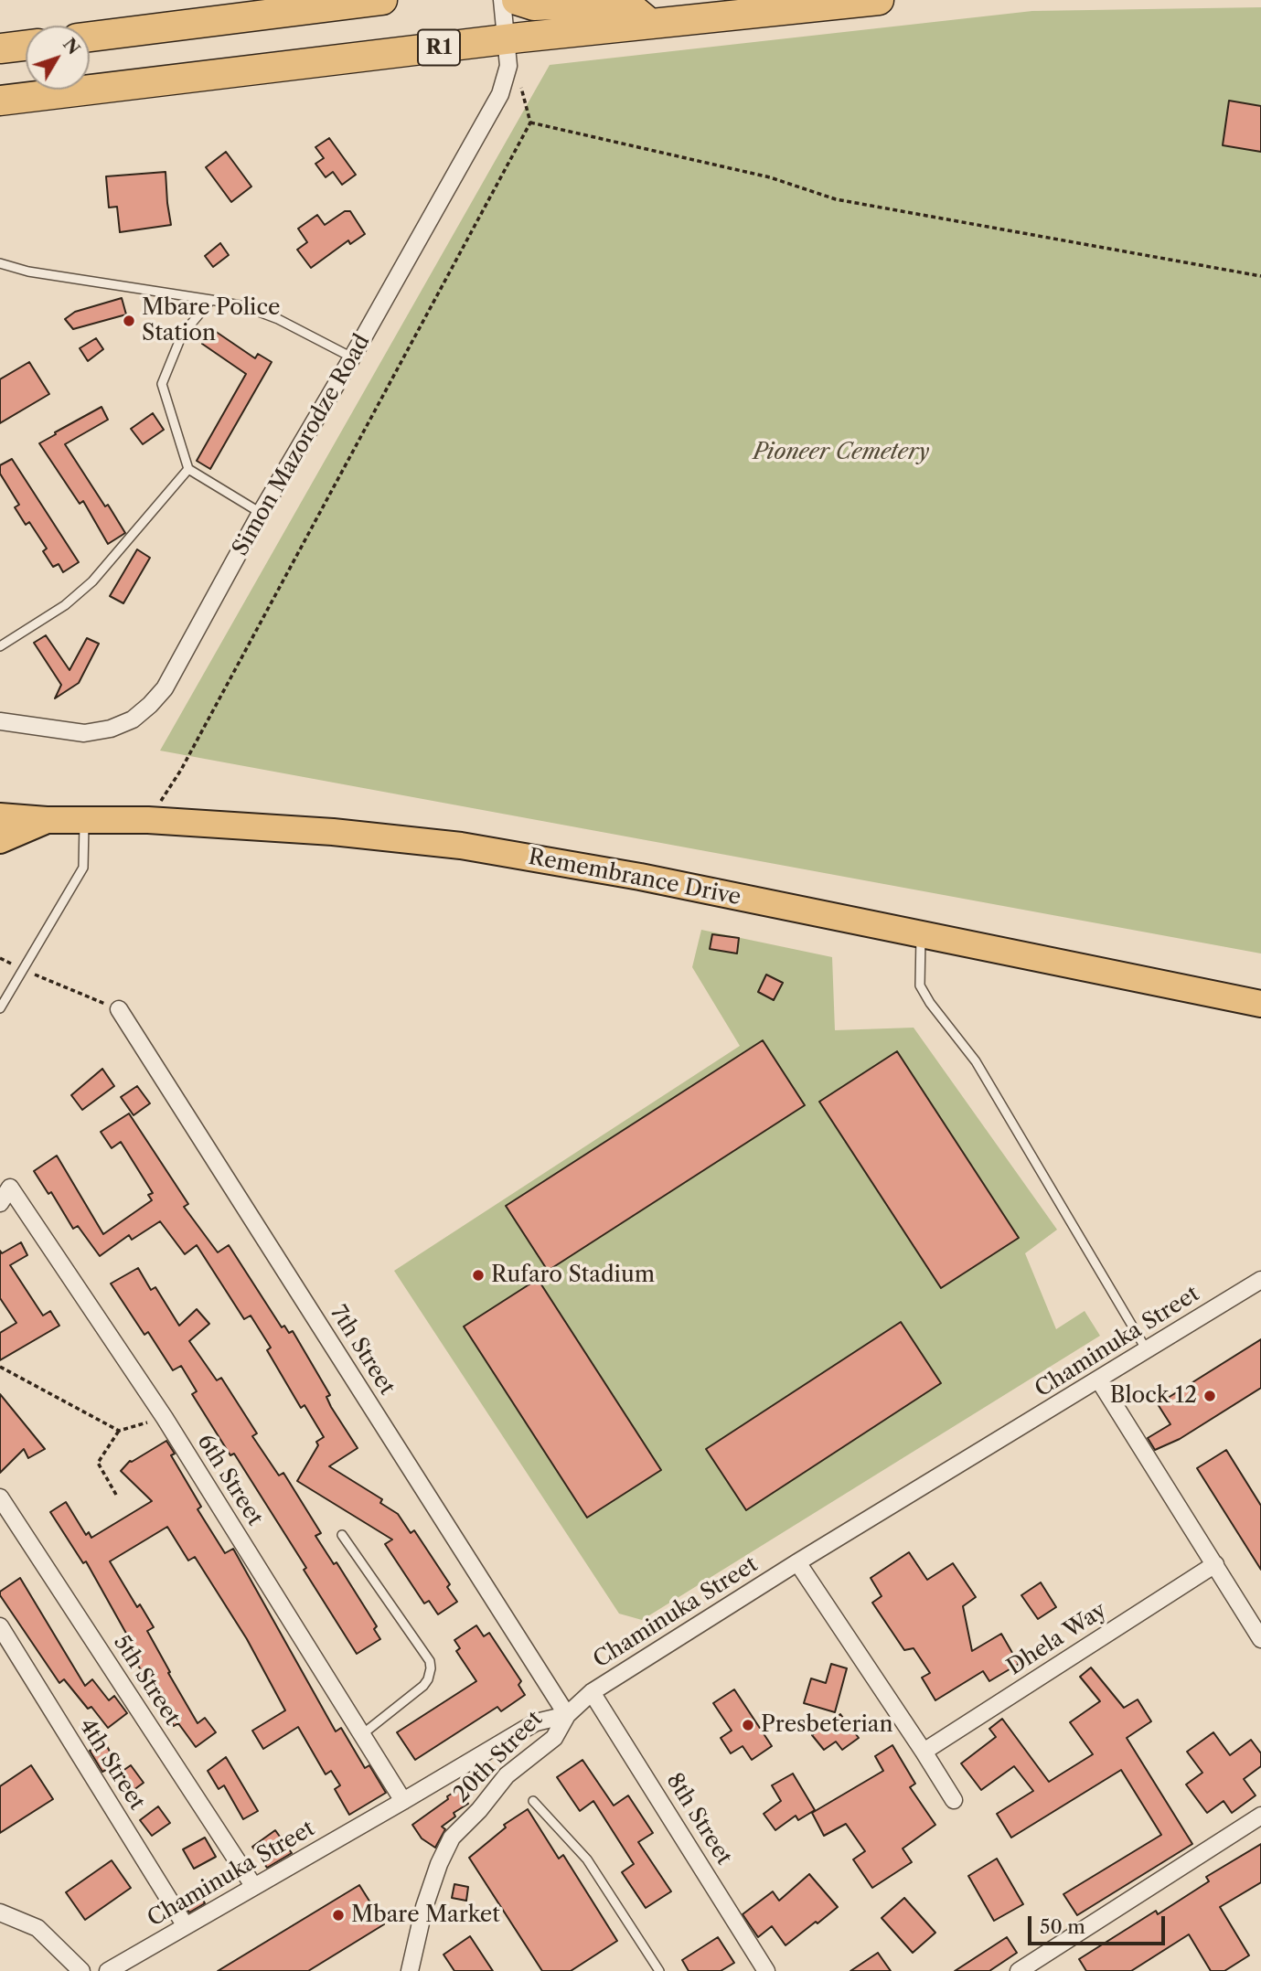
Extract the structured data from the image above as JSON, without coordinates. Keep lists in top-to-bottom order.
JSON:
{
  "streets": {
    "highway": ["R1"],
    "main road": ["Remembrance Drive"],
    "street": [
      "Simon Mazorodze Road",
      "Chaminuka Street",
      "7th Street",
      "6th Street",
      "Dhela Way",
      "5th Street",
      "20th Street",
      "4th Street",
      "8th Street"
    ]
  },
  "crossings": [
    ["R1", "Simon Mazorodze Road"],
    ["Chaminuka Street", "7th Street"],
    ["Chaminuka Street", "6th Street"],
    ["Chaminuka Street", "5th Street"],
    ["Chaminuka Street", "20th Street"],
    ["Chaminuka Street", "4th Street"],
    ["Chaminuka Street", "8th Street"],
    ["7th Street", "20th Street"]
  ],
  "parks": ["Pioneer Cemetery"],
  "places": [
    "Mbare Police Station",
    "Rufaro Stadium",
    "Block 12",
    "Presbeterian",
    "Mbare Market"
  ],
  "scale_bar": "50 m",
  "north": "top right"
}
